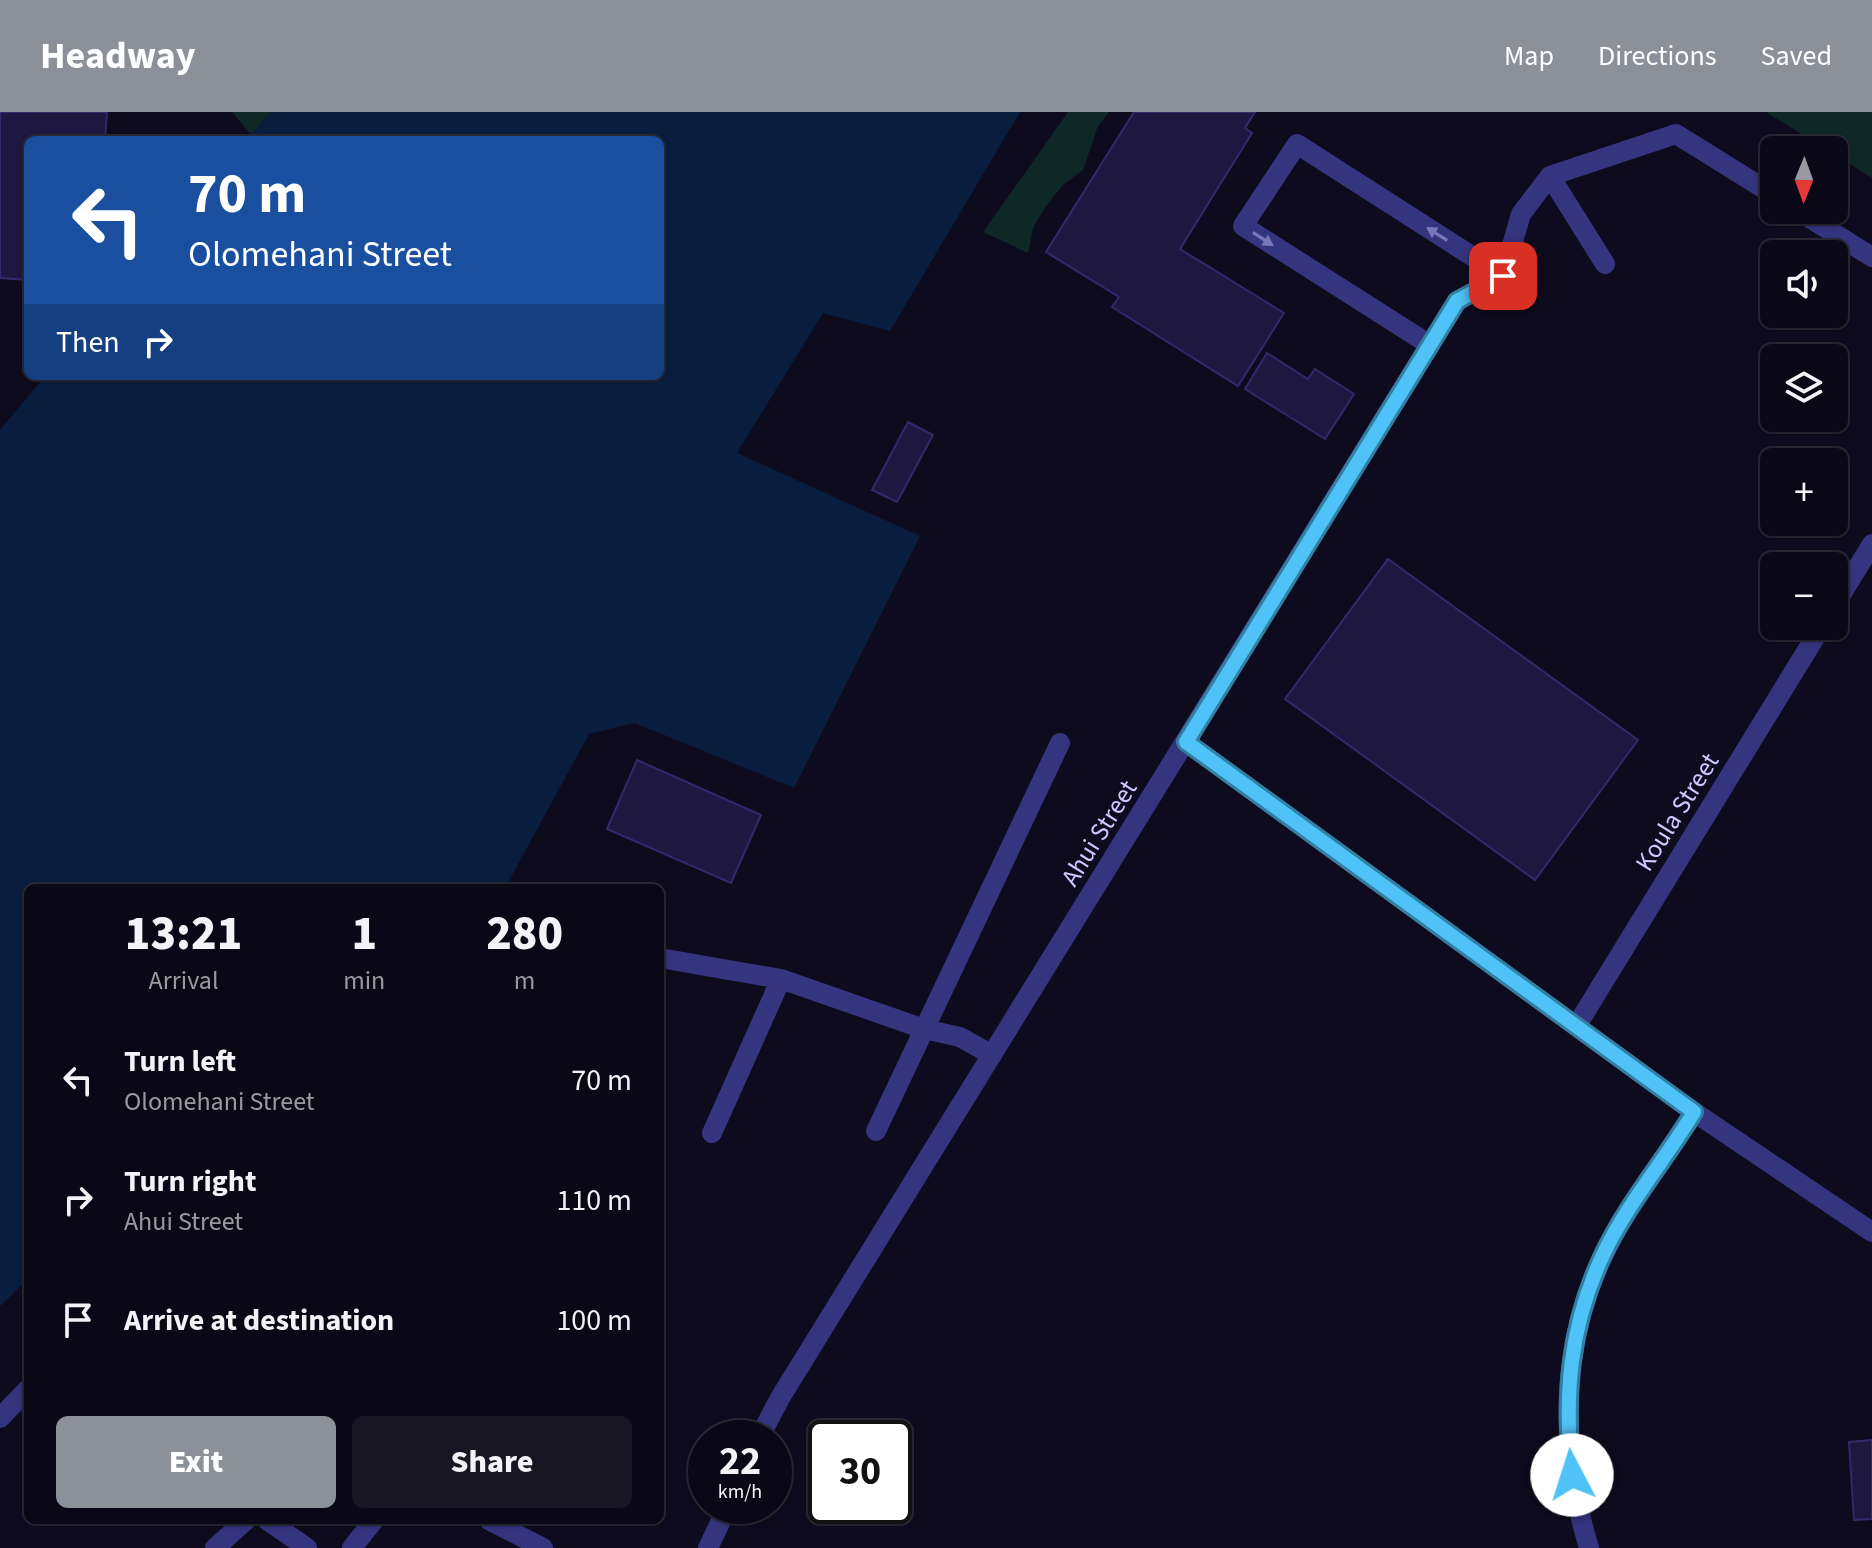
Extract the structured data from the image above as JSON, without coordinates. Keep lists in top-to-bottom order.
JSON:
{
  "streets": {
    "street": ["Koula Street", "Ahui Street"]
  },
  "north": "bottom",
  "page": {
    "header": "Headway",
    "nav": ["Map", "Directions", "Saved"],
    "map_buttons": ["+", "−"],
    "turn": ["70 m", "Olomehani Street"],
    "then": "Then",
    "eta": [
      "13:21",
      "Arrival",
      "1",
      "min",
      "280",
      "m"
    ],
    "list": [
      {
        "name": "Turn left",
        "note": "Olomehani Street",
        "value": "70 m"
      },
      {
        "name": "Turn right",
        "note": "Ahui Street",
        "value": "110 m"
      },
      {
        "name": "Arrive at destination",
        "value": "100 m"
      }
    ],
    "buttons": ["Exit", "Share"],
    "speed": "22 km/h",
    "limit": "30"
  }
}
